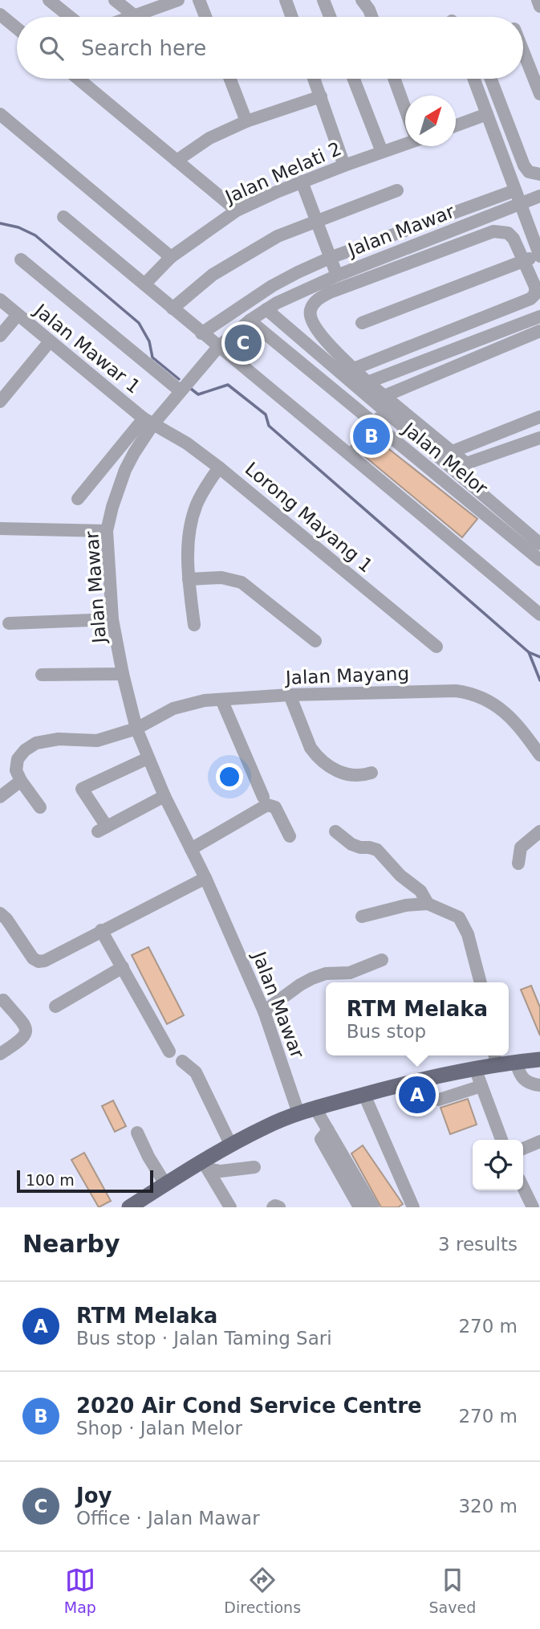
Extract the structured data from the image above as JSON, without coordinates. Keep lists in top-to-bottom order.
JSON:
{
  "streets": {
    "street": [
      "Jalan Melati 2",
      "Jalan Mawar",
      "Jalan Mawar 1",
      "Jalan Melor",
      "Lorong Mayang 1",
      "Jalan Mayang"
    ]
  },
  "crossings": [
    ["Jalan Mawar", "Jalan Mawar 1"],
    ["Jalan Mawar", "Jalan Melor"],
    ["Jalan Mawar", "Lorong Mayang 1"],
    ["Jalan Mawar", "Jalan Mayang"],
    ["Jalan Mawar 1", "Lorong Mayang 1"]
  ],
  "scale_bar": "100 m",
  "north": "top right",
  "page": {
    "search": "Search here",
    "pins": ["C", "B", "A"],
    "popup": ["RTM Melaka", "Bus stop"],
    "scale": "100 m",
    "heading": ["Nearby", "3 results"],
    "list": [
      {
        "mark": "A",
        "name": "RTM Melaka",
        "note": "Bus stop · Jalan Taming Sari",
        "value": "270 m"
      },
      {
        "mark": "B",
        "name": "2020 Air Cond Service Centre",
        "note": "Shop · Jalan Melor",
        "value": "270 m"
      },
      {
        "mark": "C",
        "name": "Joy",
        "note": "Office · Jalan Mawar",
        "value": "320 m"
      }
    ],
    "nav": ["Map", "Directions", "Saved"]
  }
}
